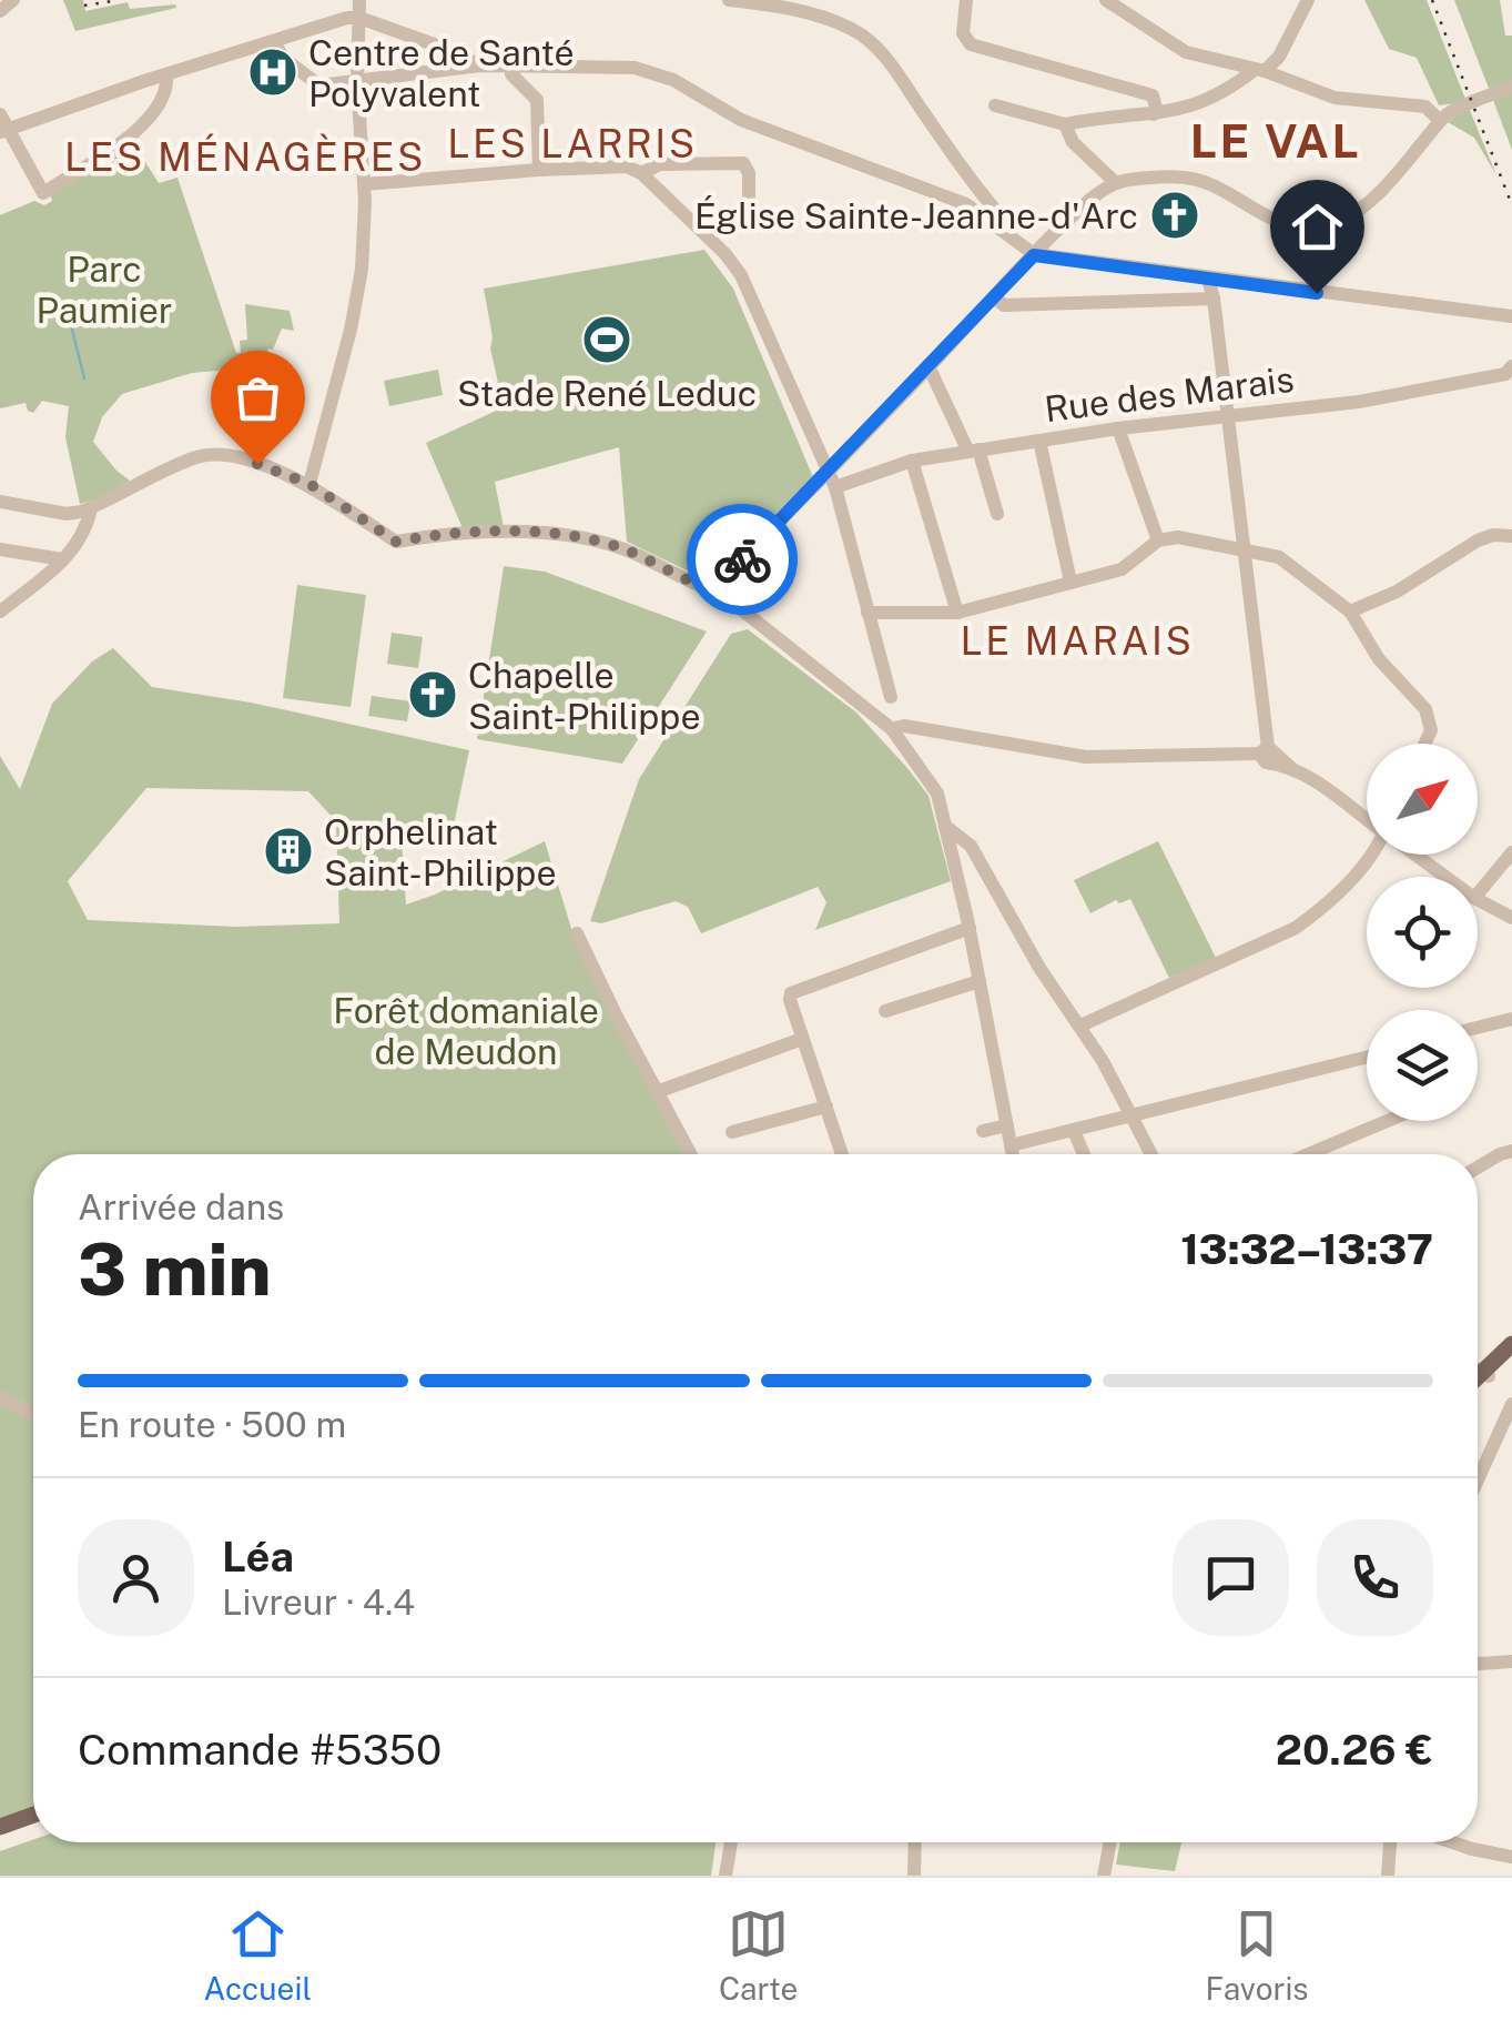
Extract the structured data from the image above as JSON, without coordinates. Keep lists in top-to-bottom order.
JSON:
{
  "streets": {
    "street": ["Rue des Marais"]
  },
  "districts": [
    "LE VAL",
    "LES LARRIS",
    "LES MÉNAGÈRES",
    "LE MARAIS"
  ],
  "parks": ["Parc Paumier", "Forêt domaniale de Meudon"],
  "places": {
    "hospital": ["Centre de Santé Polyvalent"],
    "church": ["Église Sainte-Jeanne-d'Arc", "Chapelle Saint-Philippe"],
    "sports": ["Stade René Leduc"],
    "building": ["Orphelinat Saint-Philippe"]
  },
  "north": "top right",
  "page": {
    "heading": ["3 min", "Arrivée dans", "13:32–13:37"],
    "panel": [
      "Léa",
      "Livreur · 4.4",
      "Commande #5350",
      "20.26 €"
    ],
    "bar": "En route · 500 m",
    "tabs": ["Accueil", "Carte", "Favoris"]
  }
}
